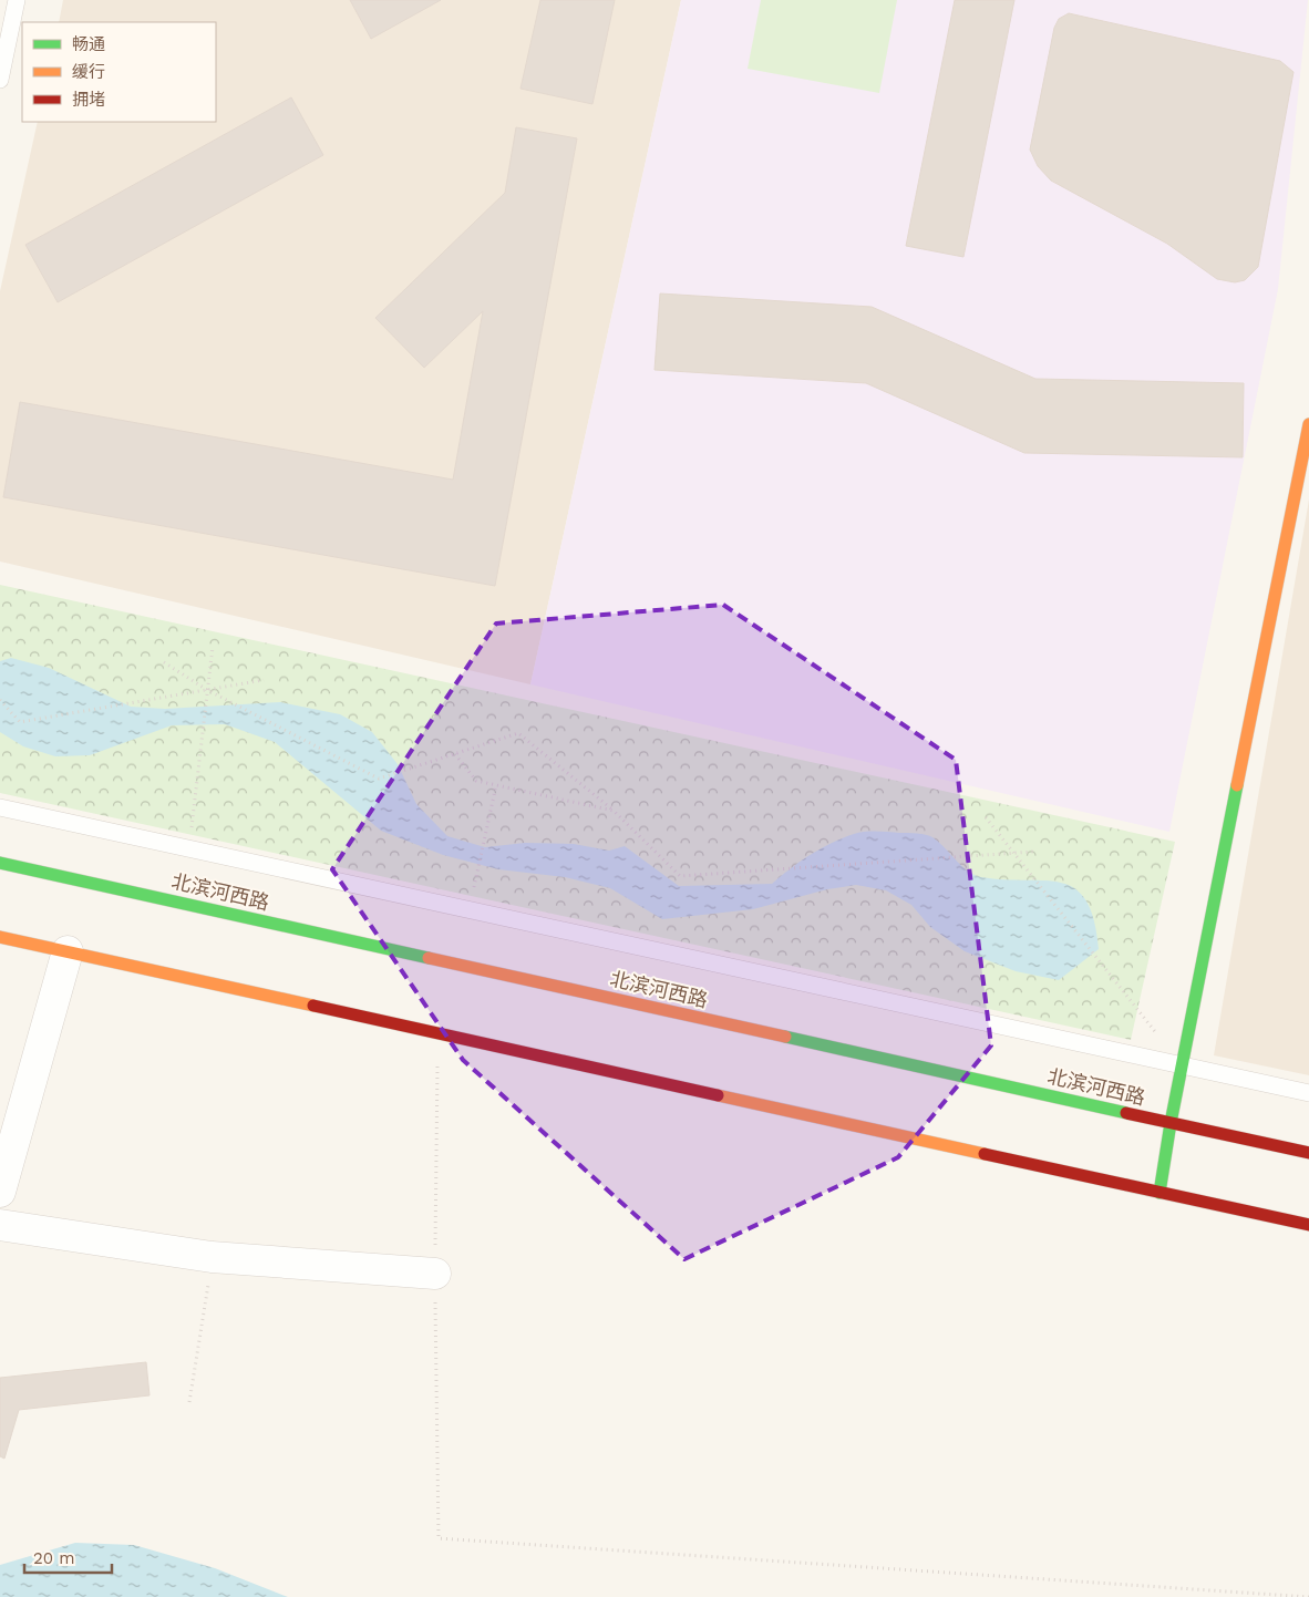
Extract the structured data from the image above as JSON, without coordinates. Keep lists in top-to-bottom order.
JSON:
{
  "streets": {
    "main road": ["北滨河西路"]
  },
  "legend": ["畅通", "缓行", "拥堵"],
  "scale_bar": "20 m"
}
